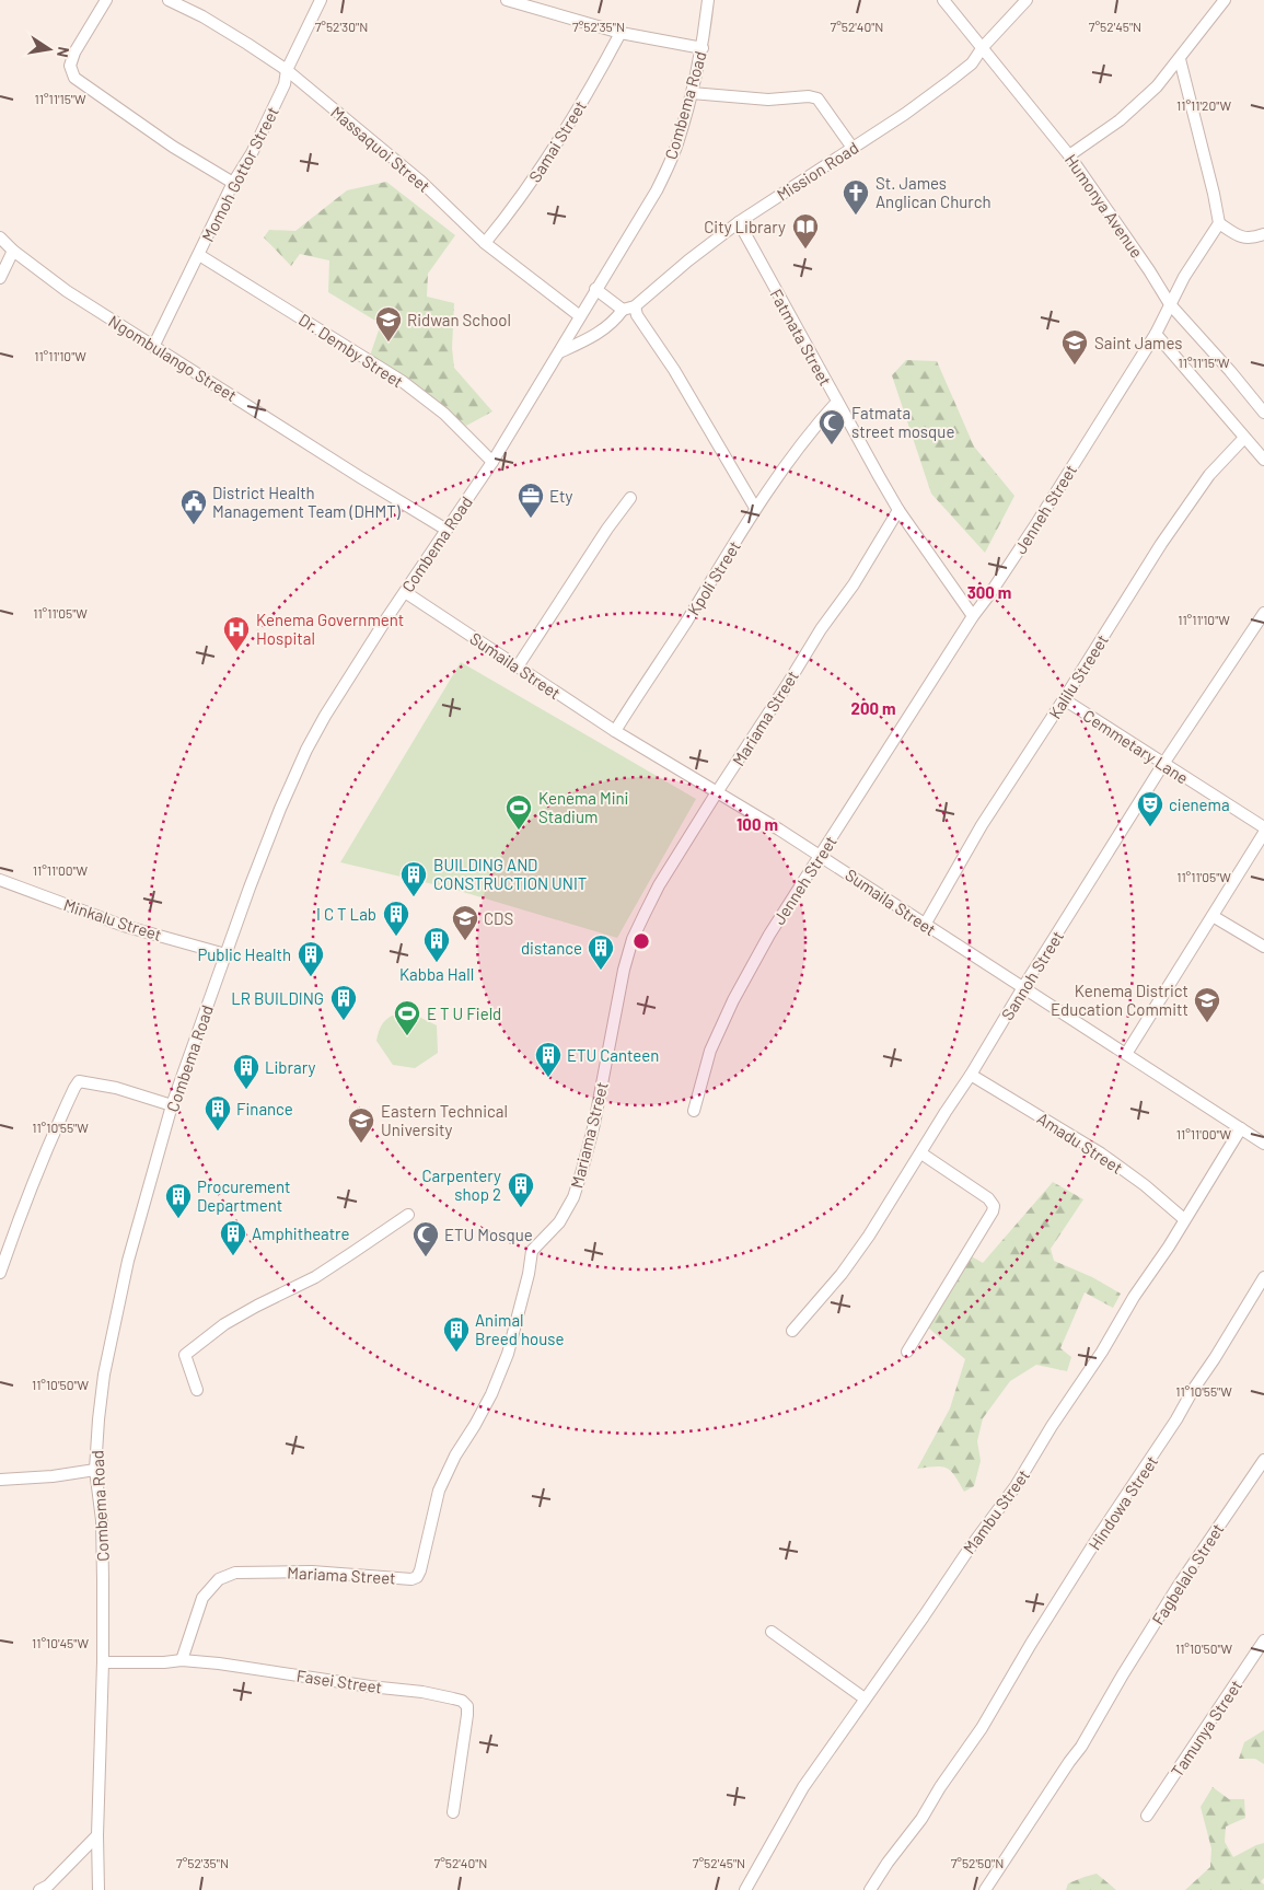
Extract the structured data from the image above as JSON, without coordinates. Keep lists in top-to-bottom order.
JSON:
{
  "streets": {
    "street": [
      "Combema Road",
      "Samai Street",
      "Massaquoi Street",
      "Mission Road",
      "Momoh Gottor Street",
      "Humonya Avenue",
      "Fatmata Street",
      "Dr. Demby Street",
      "Ngombulango Street",
      "Jenneh Street",
      "Kpoli Street",
      "Sumaila Street",
      "Kalilu Streeet",
      "Mariama Street",
      "Cemmetary Lane",
      "Minkalu Street",
      "Sannoh Street",
      "Amadu Street",
      "Hindowa Street",
      "Mambu Street",
      "Fagbelalo Street",
      "Fasei Street",
      "Tamunya Street"
    ]
  },
  "crossings": [
    ["Combema Road", "Massaquoi Street"],
    ["Combema Road", "Dr. Demby Street"],
    ["Combema Road", "Ngombulango Street"],
    ["Combema Road", "Sumaila Street"],
    ["Combema Road", "Minkalu Street"],
    ["Combema Road", "Fasei Street"],
    ["Samai Street", "Massaquoi Street"],
    ["Massaquoi Street", "Momoh Gottor Street"],
    ["Mission Road", "Humonya Avenue"],
    ["Mission Road", "Fatmata Street"],
    ["Momoh Gottor Street", "Dr. Demby Street"],
    ["Momoh Gottor Street", "Ngombulango Street"],
    ["Humonya Avenue", "Jenneh Street"],
    ["Fatmata Street", "Jenneh Street"],
    ["Fatmata Street", "Kpoli Street"],
    ["Fatmata Street", "Mariama Street"],
    ["Jenneh Street", "Sumaila Street"],
    ["Kpoli Street", "Sumaila Street"],
    ["Sumaila Street", "Kalilu Streeet"],
    ["Sumaila Street", "Mariama Street"],
    ["Sumaila Street", "Sannoh Street"],
    ["Sumaila Street", "Mambu Street"],
    ["Kalilu Streeet", "Cemmetary Lane"],
    ["Mariama Street", "Fasei Street"],
    ["Cemmetary Lane", "Sannoh Street"],
    ["Sannoh Street", "Amadu Street"],
    ["Amadu Street", "Mambu Street"]
  ],
  "places": {
    "church": ["St. James Anglican Church"],
    "library": ["City Library"],
    "school or university": [
      "Ridwan School",
      "Saint James",
      "CDS",
      "Kenema District Education Committ",
      "Eastern Technical University"
    ],
    "mosque": ["Fatmata street mosque", "ETU Mosque"],
    "office": ["Ety"],
    "public building": ["District Health Management Team (DHMT)"],
    "hospital": ["Kenema Government Hospital"],
    "theatre": ["cienema"],
    "sports": ["Kenema Mini Stadium", "E T U Field"],
    "building": [
      "BUILDING AND CONSTRUCTION UNIT",
      "I C T Lab",
      "Kabba Hall",
      "distance",
      "Public Health",
      "LR BUILDING",
      "ETU Canteen",
      "Library",
      "Finance",
      "Carpentery shop 2",
      "Procurement Department",
      "Amphitheatre",
      "Animal Breed house"
    ]
  },
  "north": "right",
  "coordinates": [
    "7°52'30\"N",
    "7°52'35\"N",
    "7°52'40\"N",
    "7°52'45\"N",
    "11°11'15\"W",
    "11°11'20\"W",
    "11°11'10\"W",
    "11°11'05\"W",
    "11°11'00\"W",
    "11°10'55\"W",
    "11°10'50\"W",
    "11°10'45\"W",
    "7°52'50\"N"
  ],
  "rings": ["300 m", "200 m", "100 m"]
}
